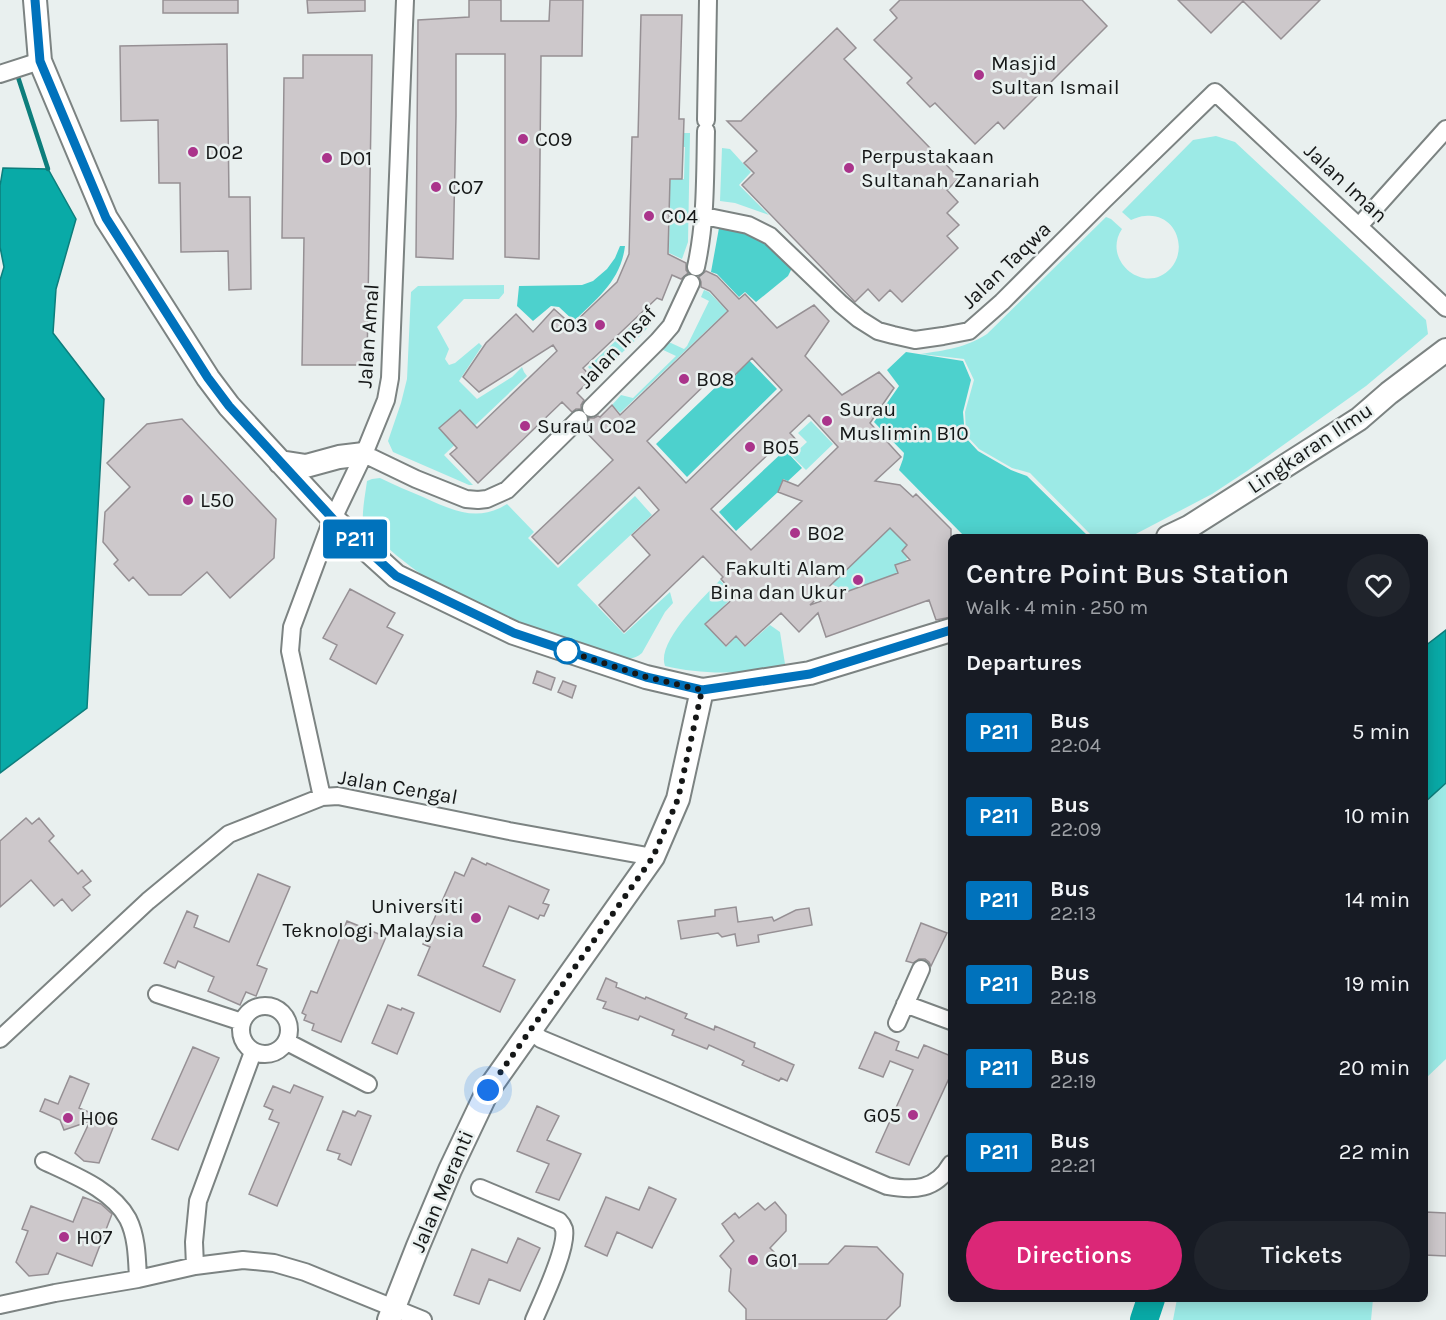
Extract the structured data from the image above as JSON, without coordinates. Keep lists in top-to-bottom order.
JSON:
{
  "streets": {
    "street": [
      "Jalan Iman",
      "Jalan Taqwa",
      "Jalan Amal",
      "Jalan Insaf",
      "Lingkaran Ilmu",
      "Jalan Cengal",
      "Jalan Meranti"
    ]
  },
  "crossings": [
    ["Jalan Iman", "Jalan Taqwa"],
    ["Jalan Amal", "Jalan Insaf"],
    ["Jalan Amal", "Jalan Cengal"],
    ["Jalan Cengal", "Jalan Meranti"]
  ],
  "places": [
    "Masjid Sultan Ismail",
    "C09",
    "D02",
    "D01",
    "Perpustakaan Sultanah Zanariah",
    "C07",
    "C04",
    "C03",
    "B08",
    "Surau Muslimin B10",
    "Surau C02",
    "B05",
    "L50",
    "B02",
    "Fakulti Alam Bina dan Ukur",
    "Universiti Teknologi Malaysia",
    "G05",
    "H06",
    "H07",
    "G01"
  ],
  "lines": ["bus line P211"],
  "page": {
    "on_map": "P211",
    "heading": [
      ["Centre Point Bus Station", "Walk · 4 min · 250 m"],
      "Departures"
    ],
    "list": [
      {
        "mark": "P211",
        "name": "Bus",
        "note": "22:04",
        "value": "5 min"
      },
      {
        "mark": "P211",
        "name": "Bus",
        "note": "22:09",
        "value": "10 min"
      },
      {
        "mark": "P211",
        "name": "Bus",
        "note": "22:13",
        "value": "14 min"
      },
      {
        "mark": "P211",
        "name": "Bus",
        "note": "22:18",
        "value": "19 min"
      },
      {
        "mark": "P211",
        "name": "Bus",
        "note": "22:19",
        "value": "20 min"
      },
      {
        "mark": "P211",
        "name": "Bus",
        "note": "22:21",
        "value": "22 min"
      }
    ],
    "buttons": ["Directions", "Tickets"]
  }
}
